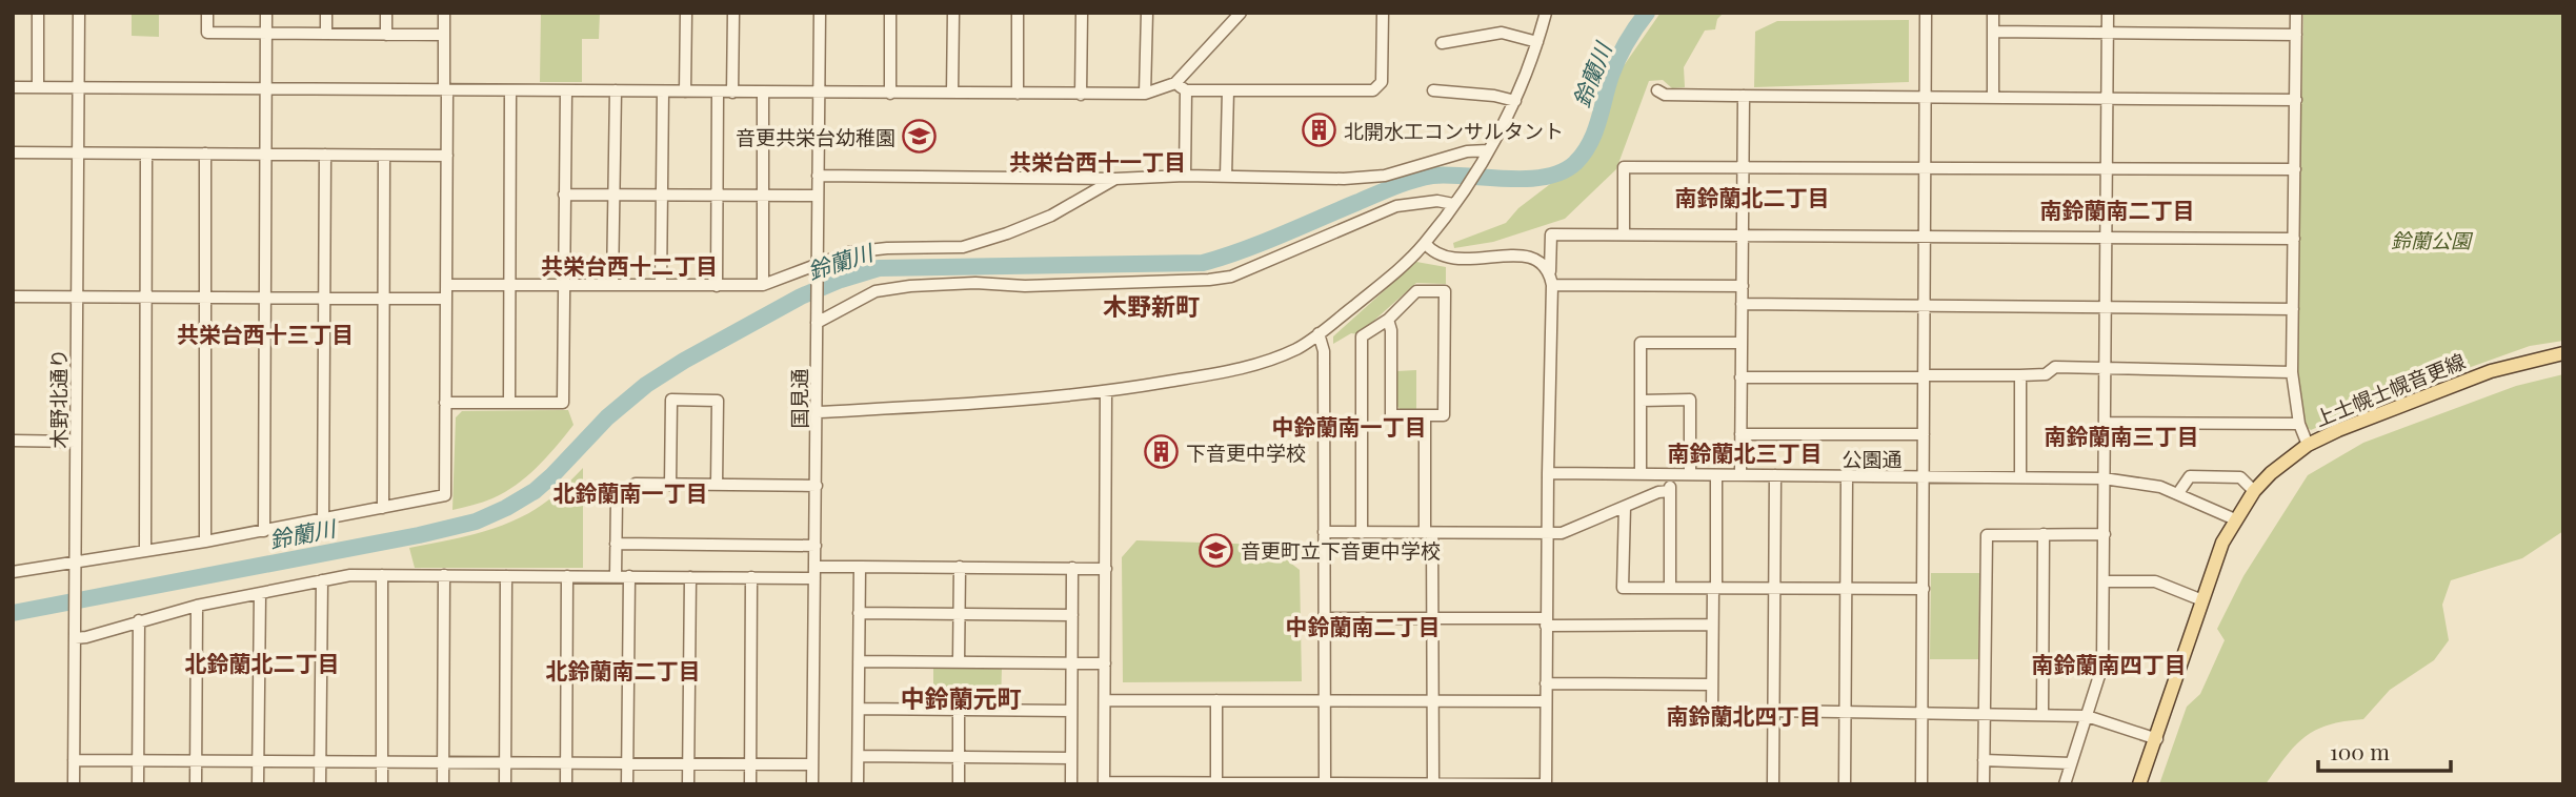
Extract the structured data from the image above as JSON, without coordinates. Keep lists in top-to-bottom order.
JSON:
{
  "streets": {
    "main road": ["上士幌士幌音更線"],
    "street": ["木野北通り", "国見通", "公園通"]
  },
  "crossings": [
    ["上士幌士幌音更線", "公園通"]
  ],
  "districts": [
    "共栄台西十一丁目",
    "南鈴蘭北二丁目",
    "南鈴蘭南二丁目",
    "共栄台西十二丁目",
    "木野新町",
    "共栄台西十三丁目",
    "中鈴蘭南一丁目",
    "南鈴蘭南三丁目",
    "南鈴蘭北三丁目",
    "北鈴蘭南一丁目",
    "中鈴蘭南二丁目",
    "北鈴蘭北二丁目",
    "南鈴蘭南四丁目",
    "北鈴蘭南二丁目",
    "中鈴蘭元町",
    "南鈴蘭北四丁目"
  ],
  "water": ["鈴蘭川"],
  "parks": ["鈴蘭公園"],
  "places": {
    "building": ["北開水工コンサルタント", "下音更中学校"],
    "school or university": ["音更共栄台幼稚園", "音更町立下音更中学校"]
  },
  "scale_bar": "100 m"
}
